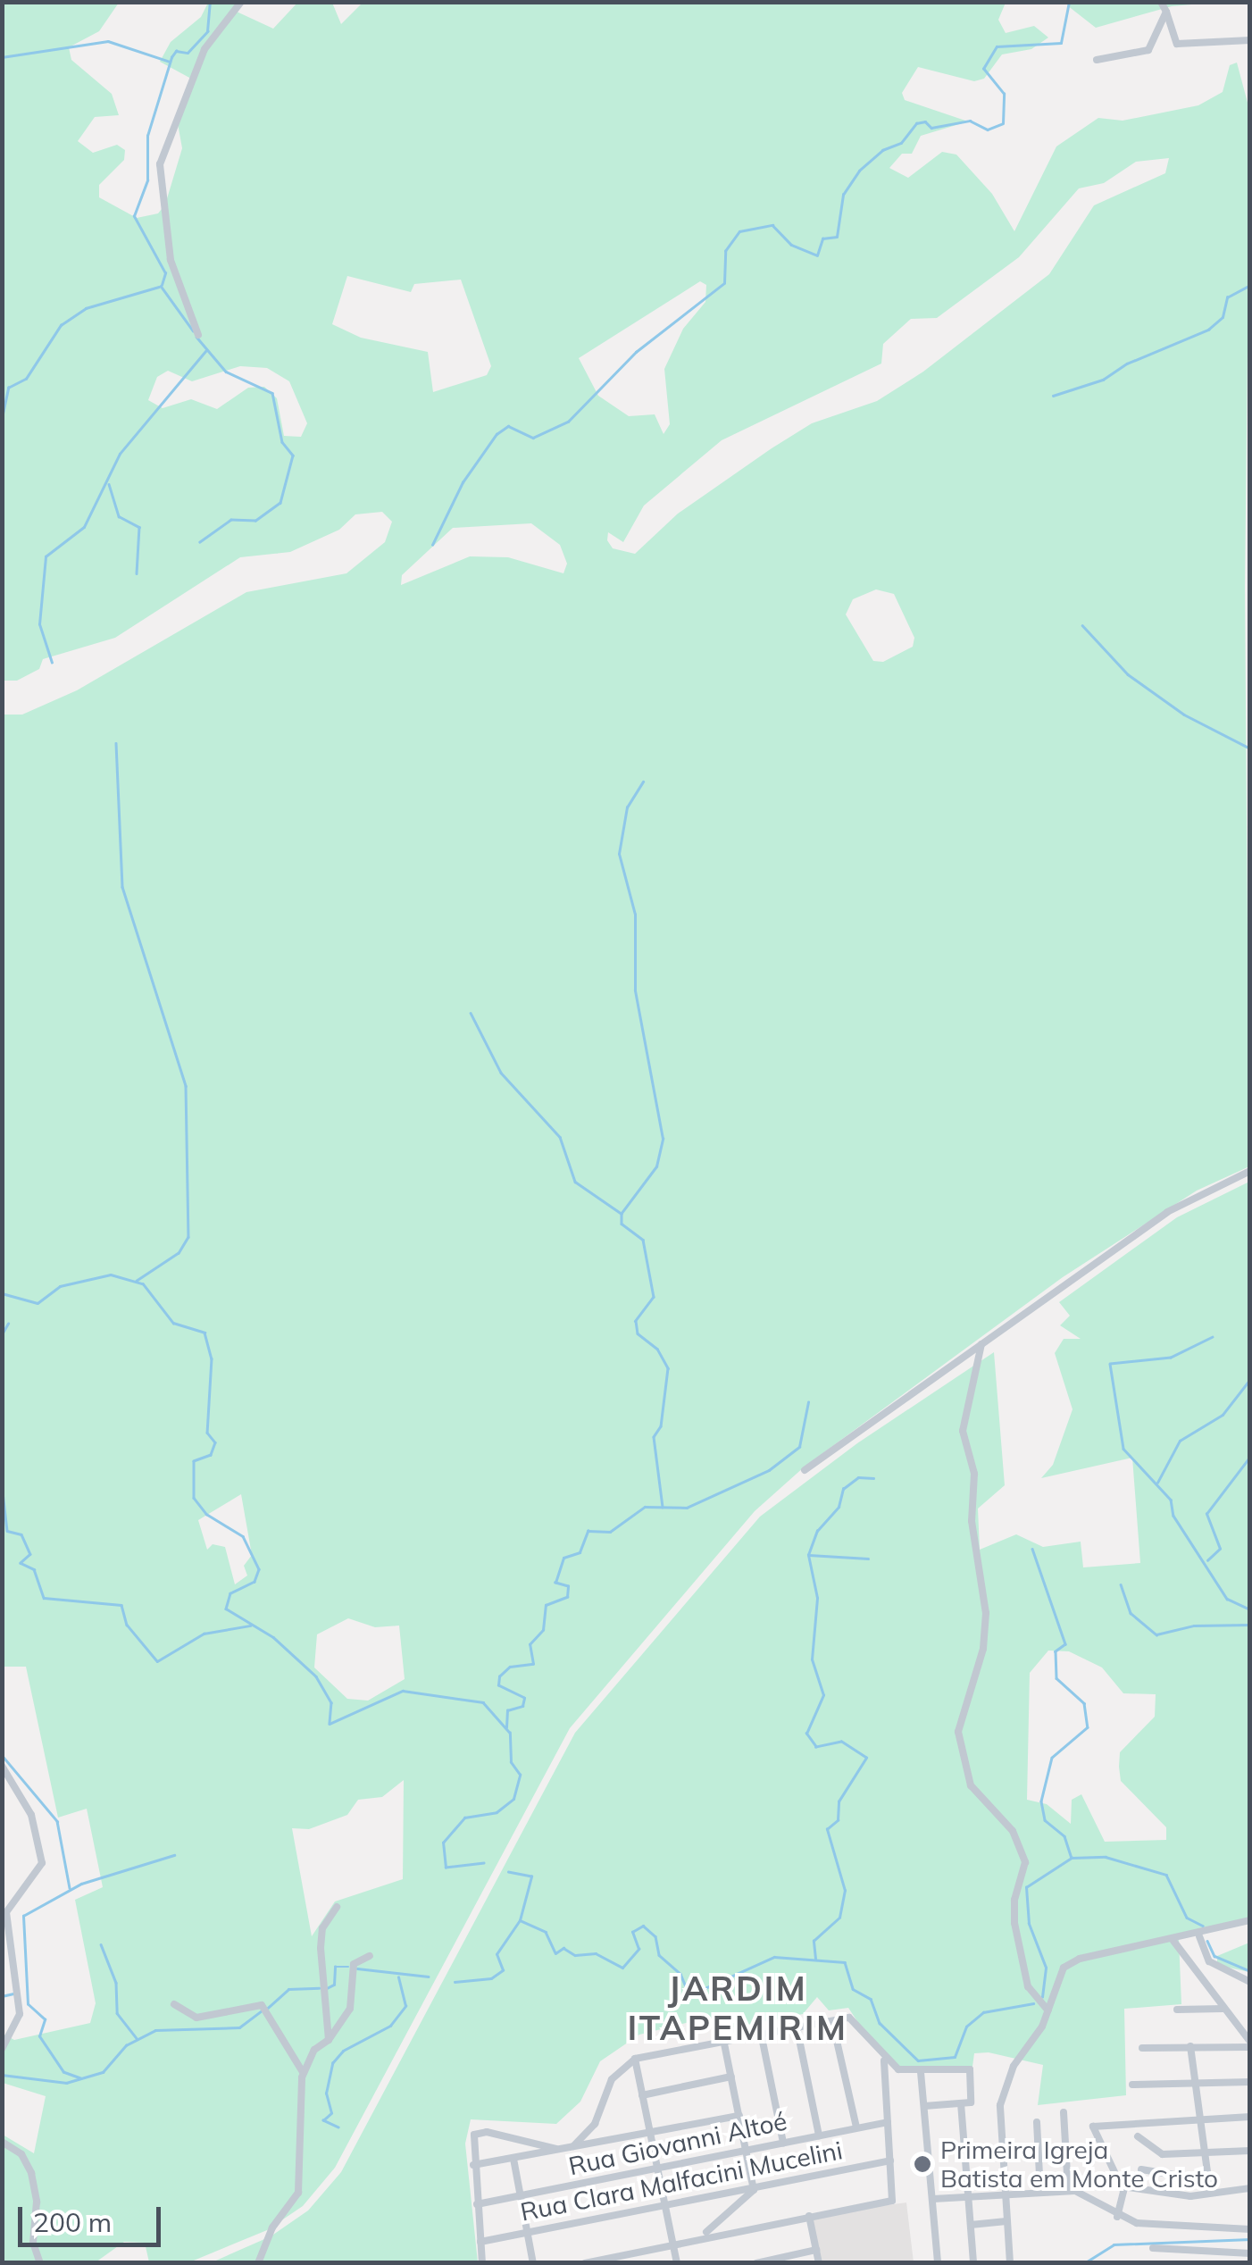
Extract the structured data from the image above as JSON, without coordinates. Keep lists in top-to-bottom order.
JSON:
{
  "streets": {
    "street": ["Rua Giovanni Altoé", "Rua Clara Malfacini Mucelini"]
  },
  "districts": ["JARDIM ITAPEMIRIM"],
  "places": ["Primeira Igreja Batista em Monte Cristo"],
  "scale_bar": "200 m"
}
